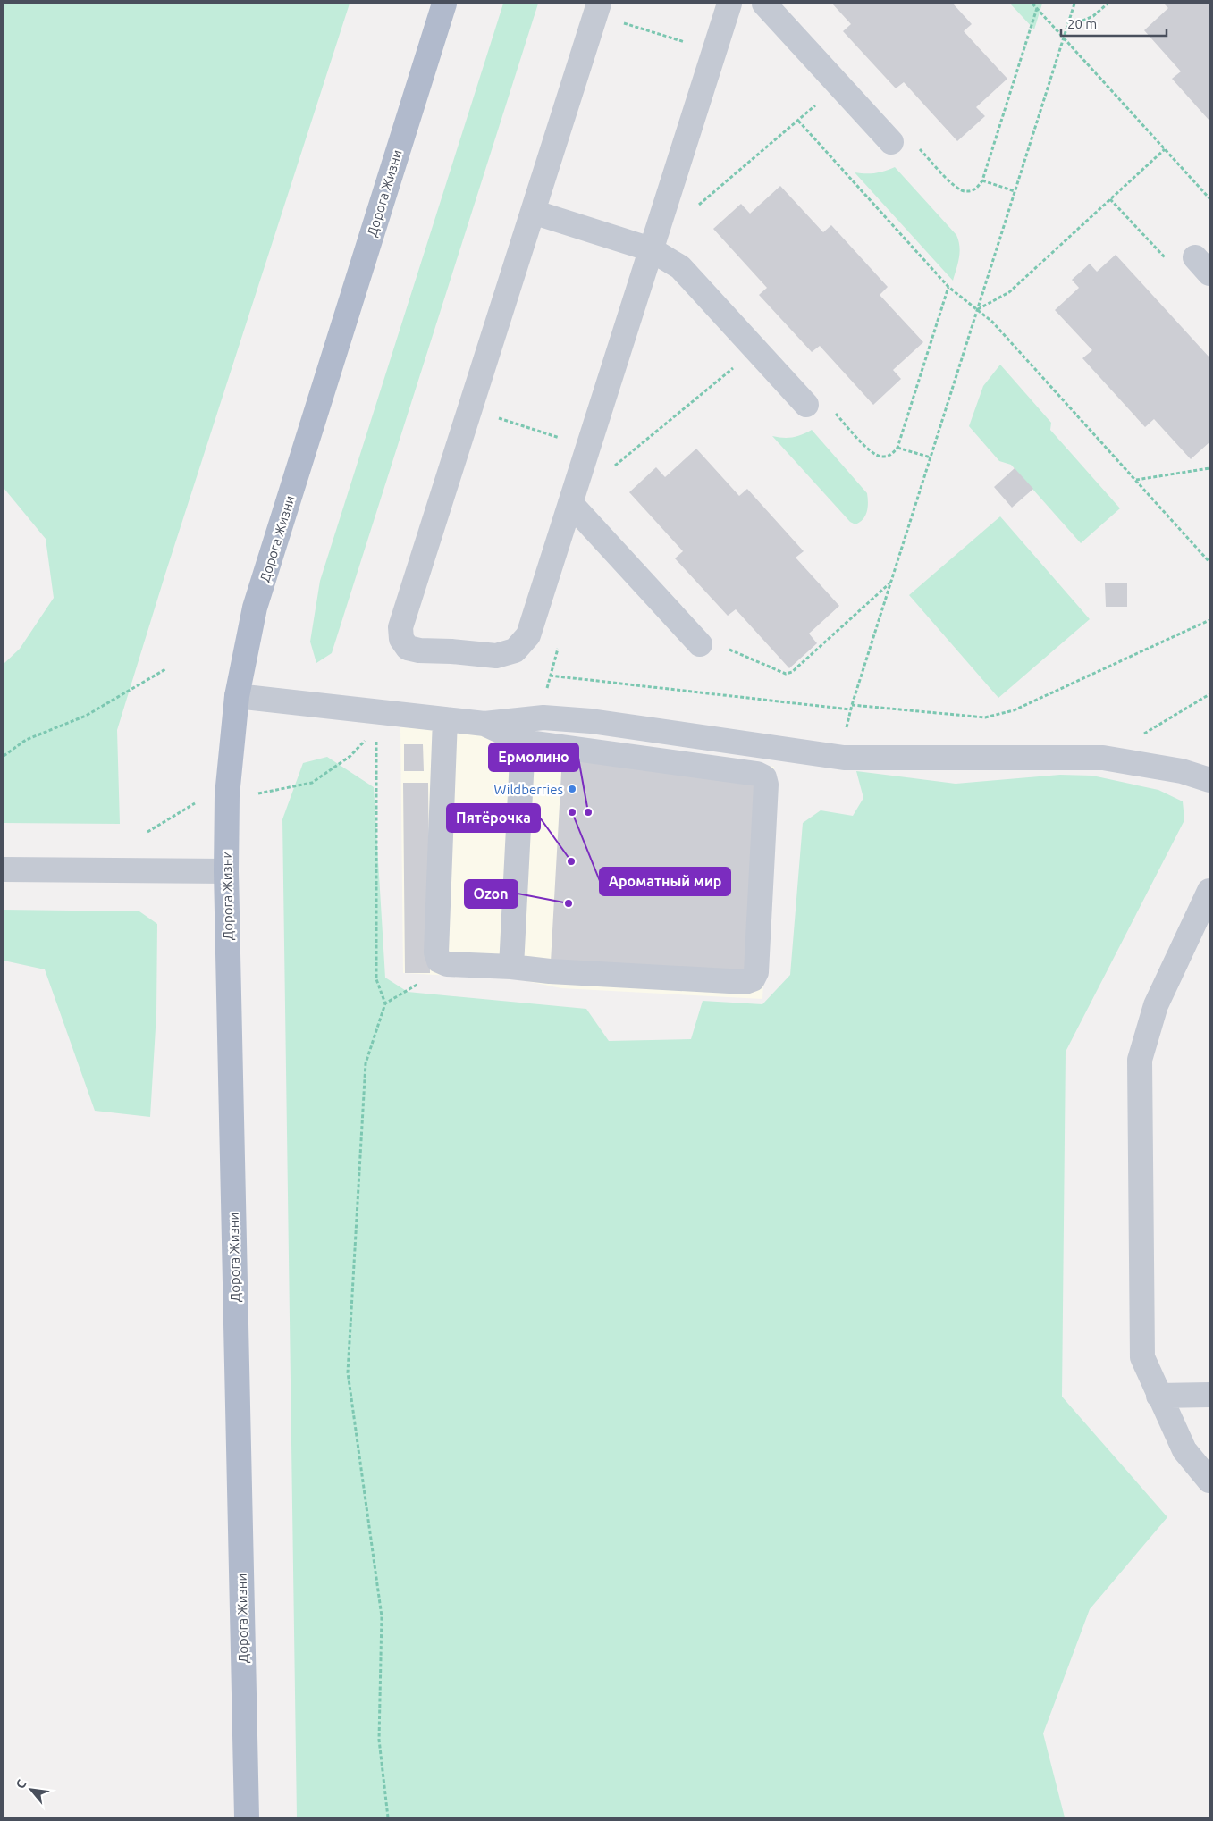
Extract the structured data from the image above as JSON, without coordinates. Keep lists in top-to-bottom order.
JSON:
{
  "streets": {
    "main road": ["Дорога Жизни"]
  },
  "places": [
    "Wildberries",
    "Ароматный мир",
    "Ермолино",
    "Пятёрочка",
    "Ozon"
  ],
  "scale_bar": "20 m",
  "north": "top left"
}
